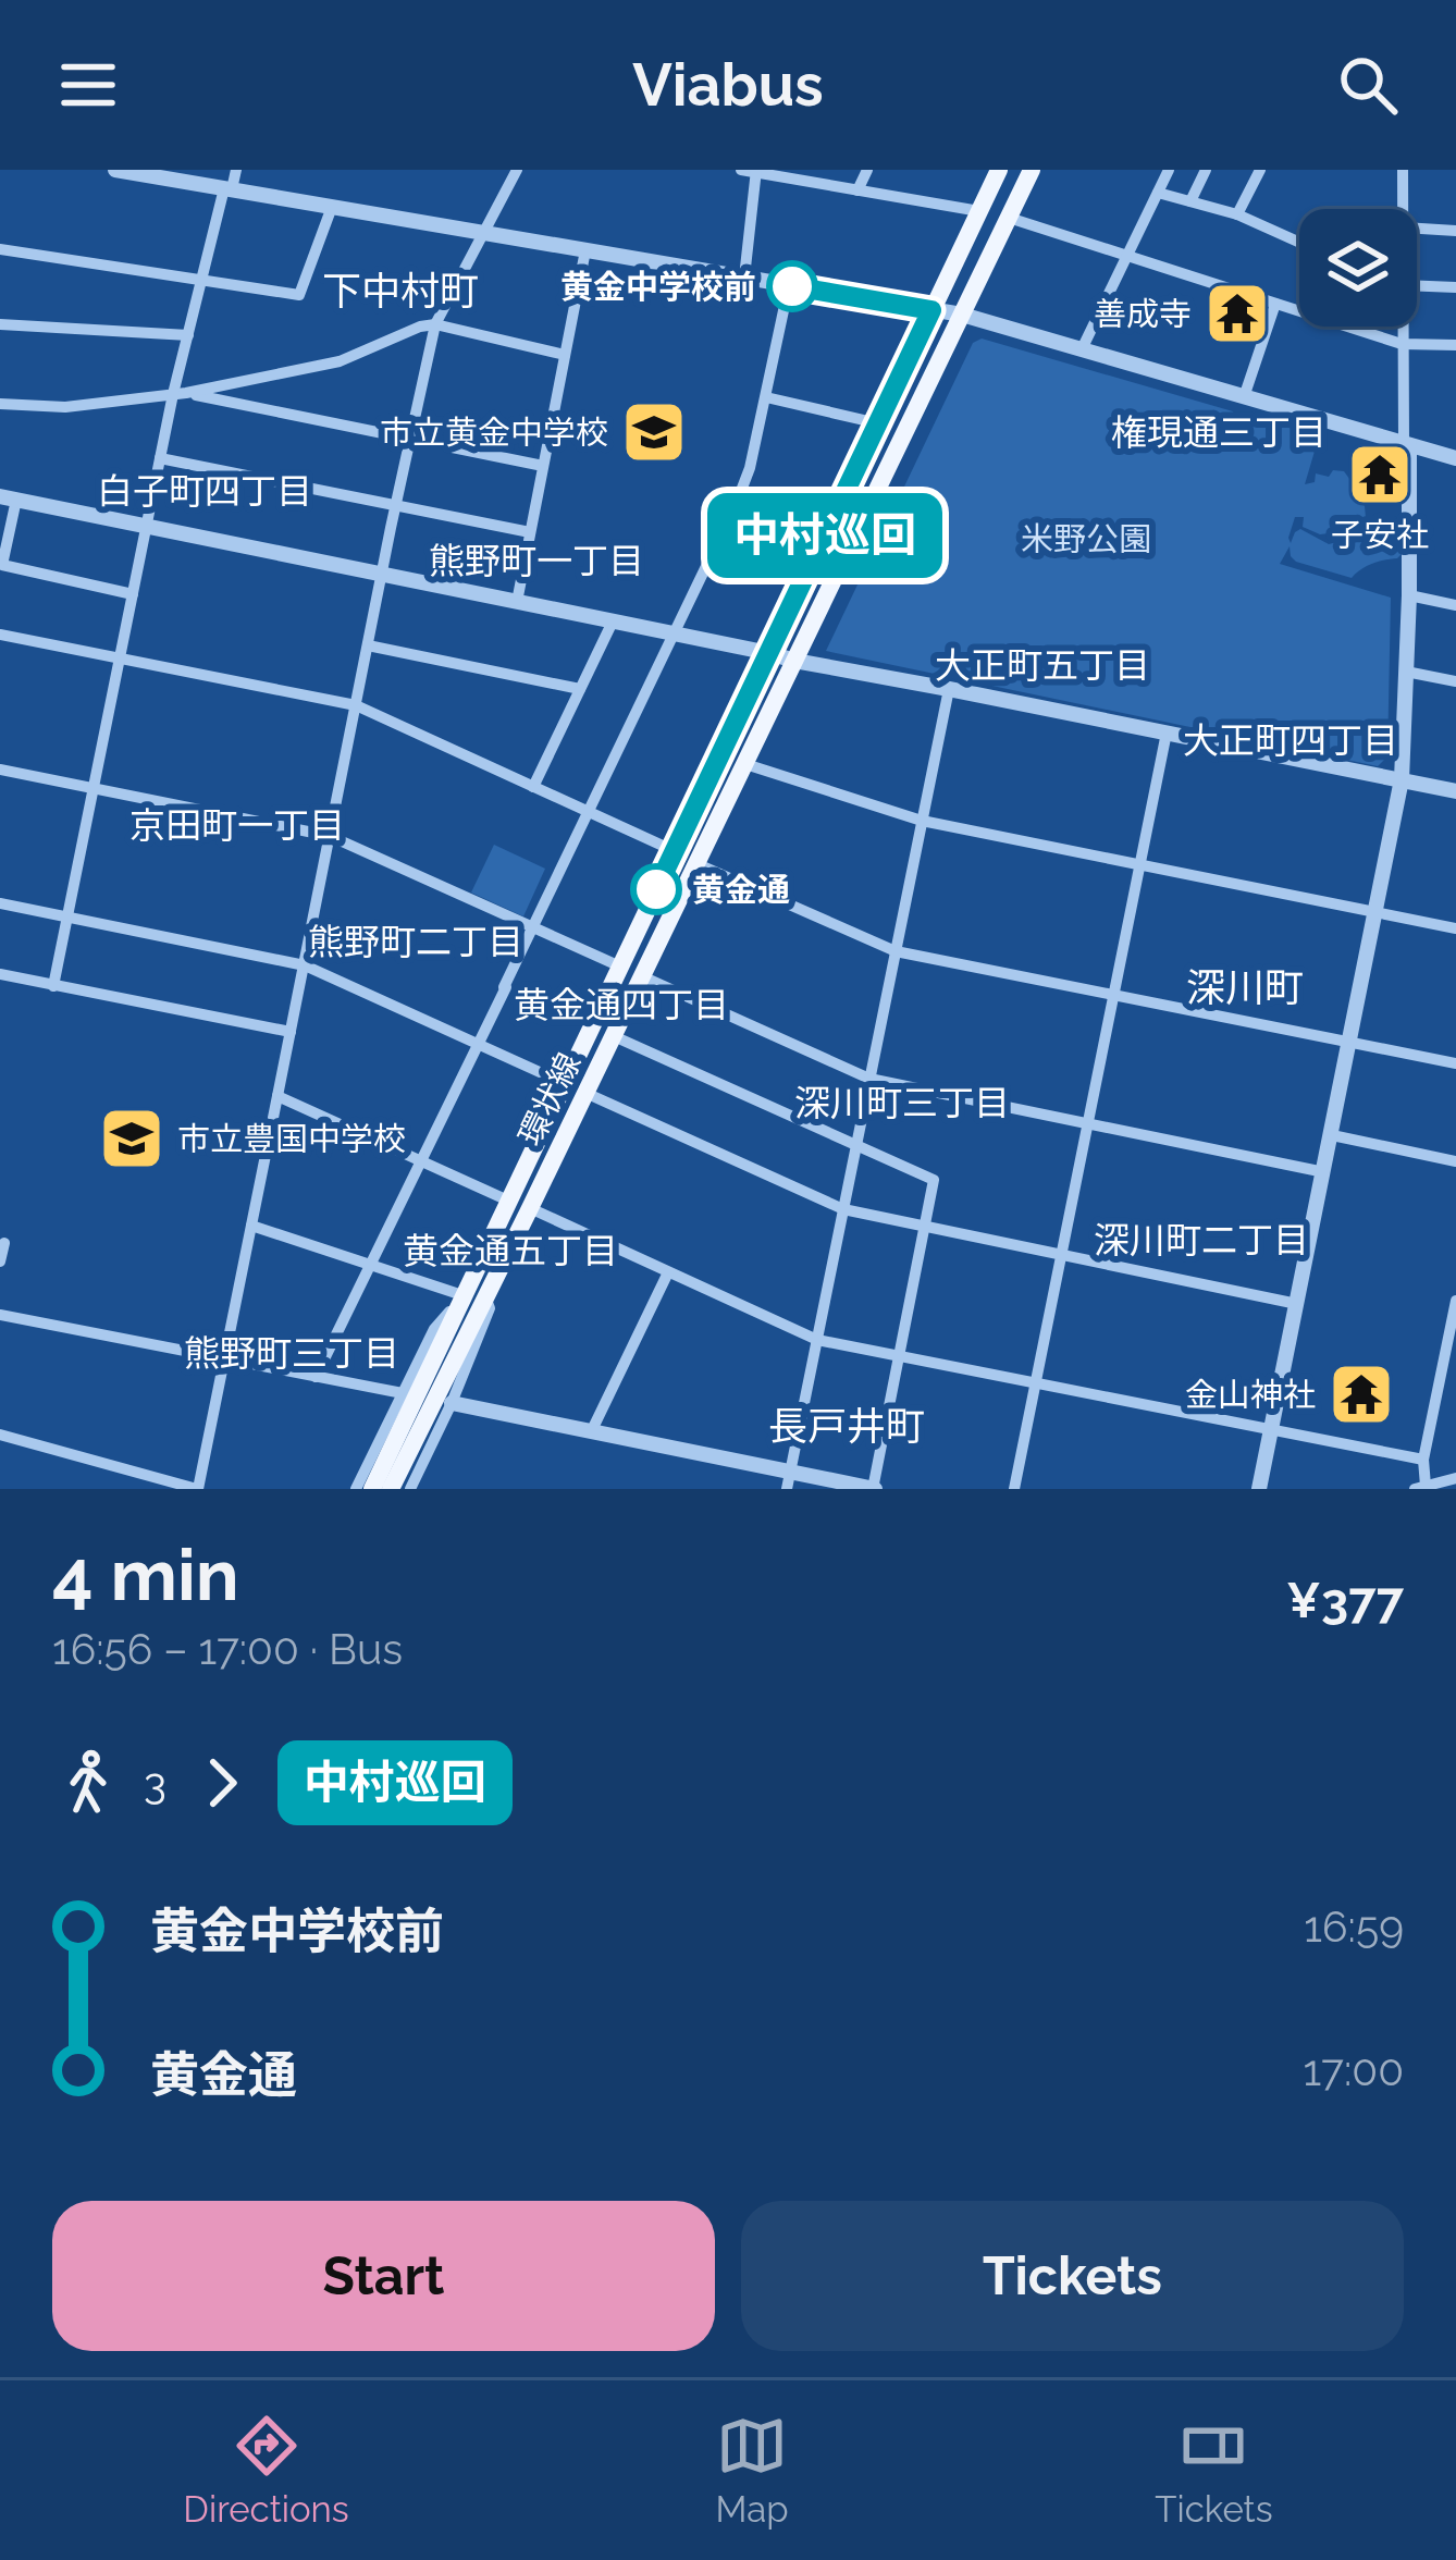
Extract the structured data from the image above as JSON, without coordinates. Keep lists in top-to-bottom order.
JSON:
{
  "streets": {
    "main road": ["環状線"]
  },
  "districts": [
    "下中村町",
    "権現通三丁目",
    "白子町四丁目",
    "熊野町一丁目",
    "大正町五丁目",
    "大正町四丁目",
    "京田町一丁目",
    "熊野町二丁目",
    "深川町",
    "黄金通四丁目",
    "深川町三丁目",
    "深川町二丁目",
    "黄金通五丁目",
    "熊野町三丁目",
    "長戸井町"
  ],
  "parks": ["米野公園"],
  "places": {
    "other": ["黄金中学校前", "黄金通"],
    "temple": ["善成寺", "子安社", "金山神社"],
    "school or university": ["市立黄金中学校", "市立豊国中学校"]
  },
  "lines": ["bus line 中村巡回"],
  "page": {
    "header": "Viabus",
    "on_map": "中村巡回",
    "heading": ["4 min", "16:56 – 17:00 · Bus", "¥377"],
    "legs": ["3", "中村巡回"],
    "list": [
      {
        "name": "黄金中学校前",
        "value": "16:59"
      },
      {
        "name": "黄金通",
        "value": "17:00"
      }
    ],
    "buttons": ["Start", "Tickets"],
    "tabs": ["Directions", "Map", "Tickets"]
  }
}
